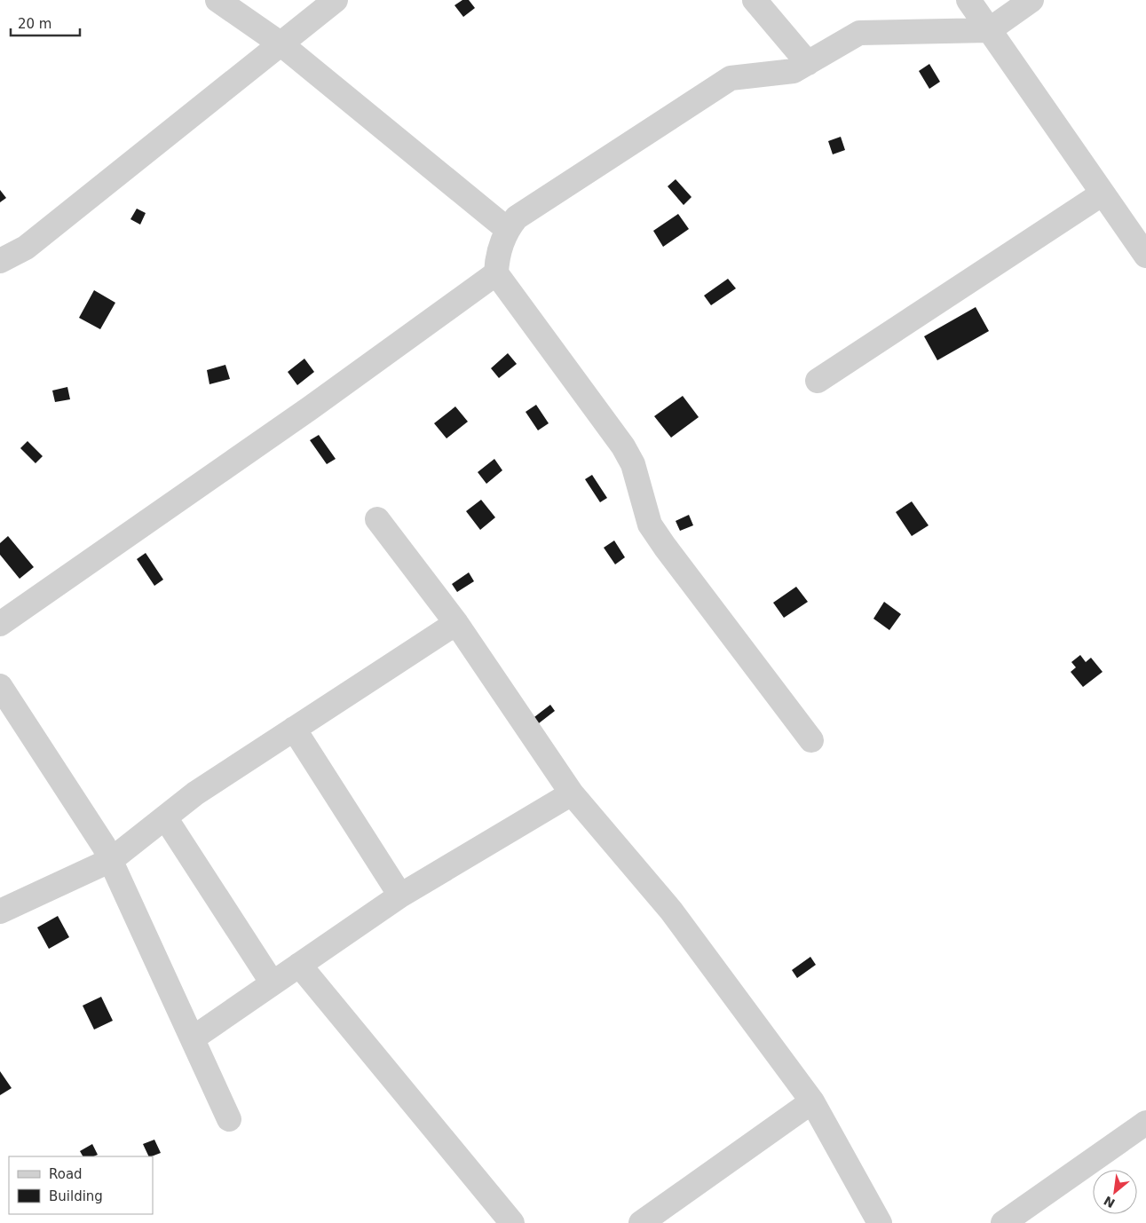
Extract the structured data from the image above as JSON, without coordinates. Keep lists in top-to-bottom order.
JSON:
{
  "legend": ["Road", "Building"],
  "scale_bar": "20 m",
  "north": "bottom left"
}
